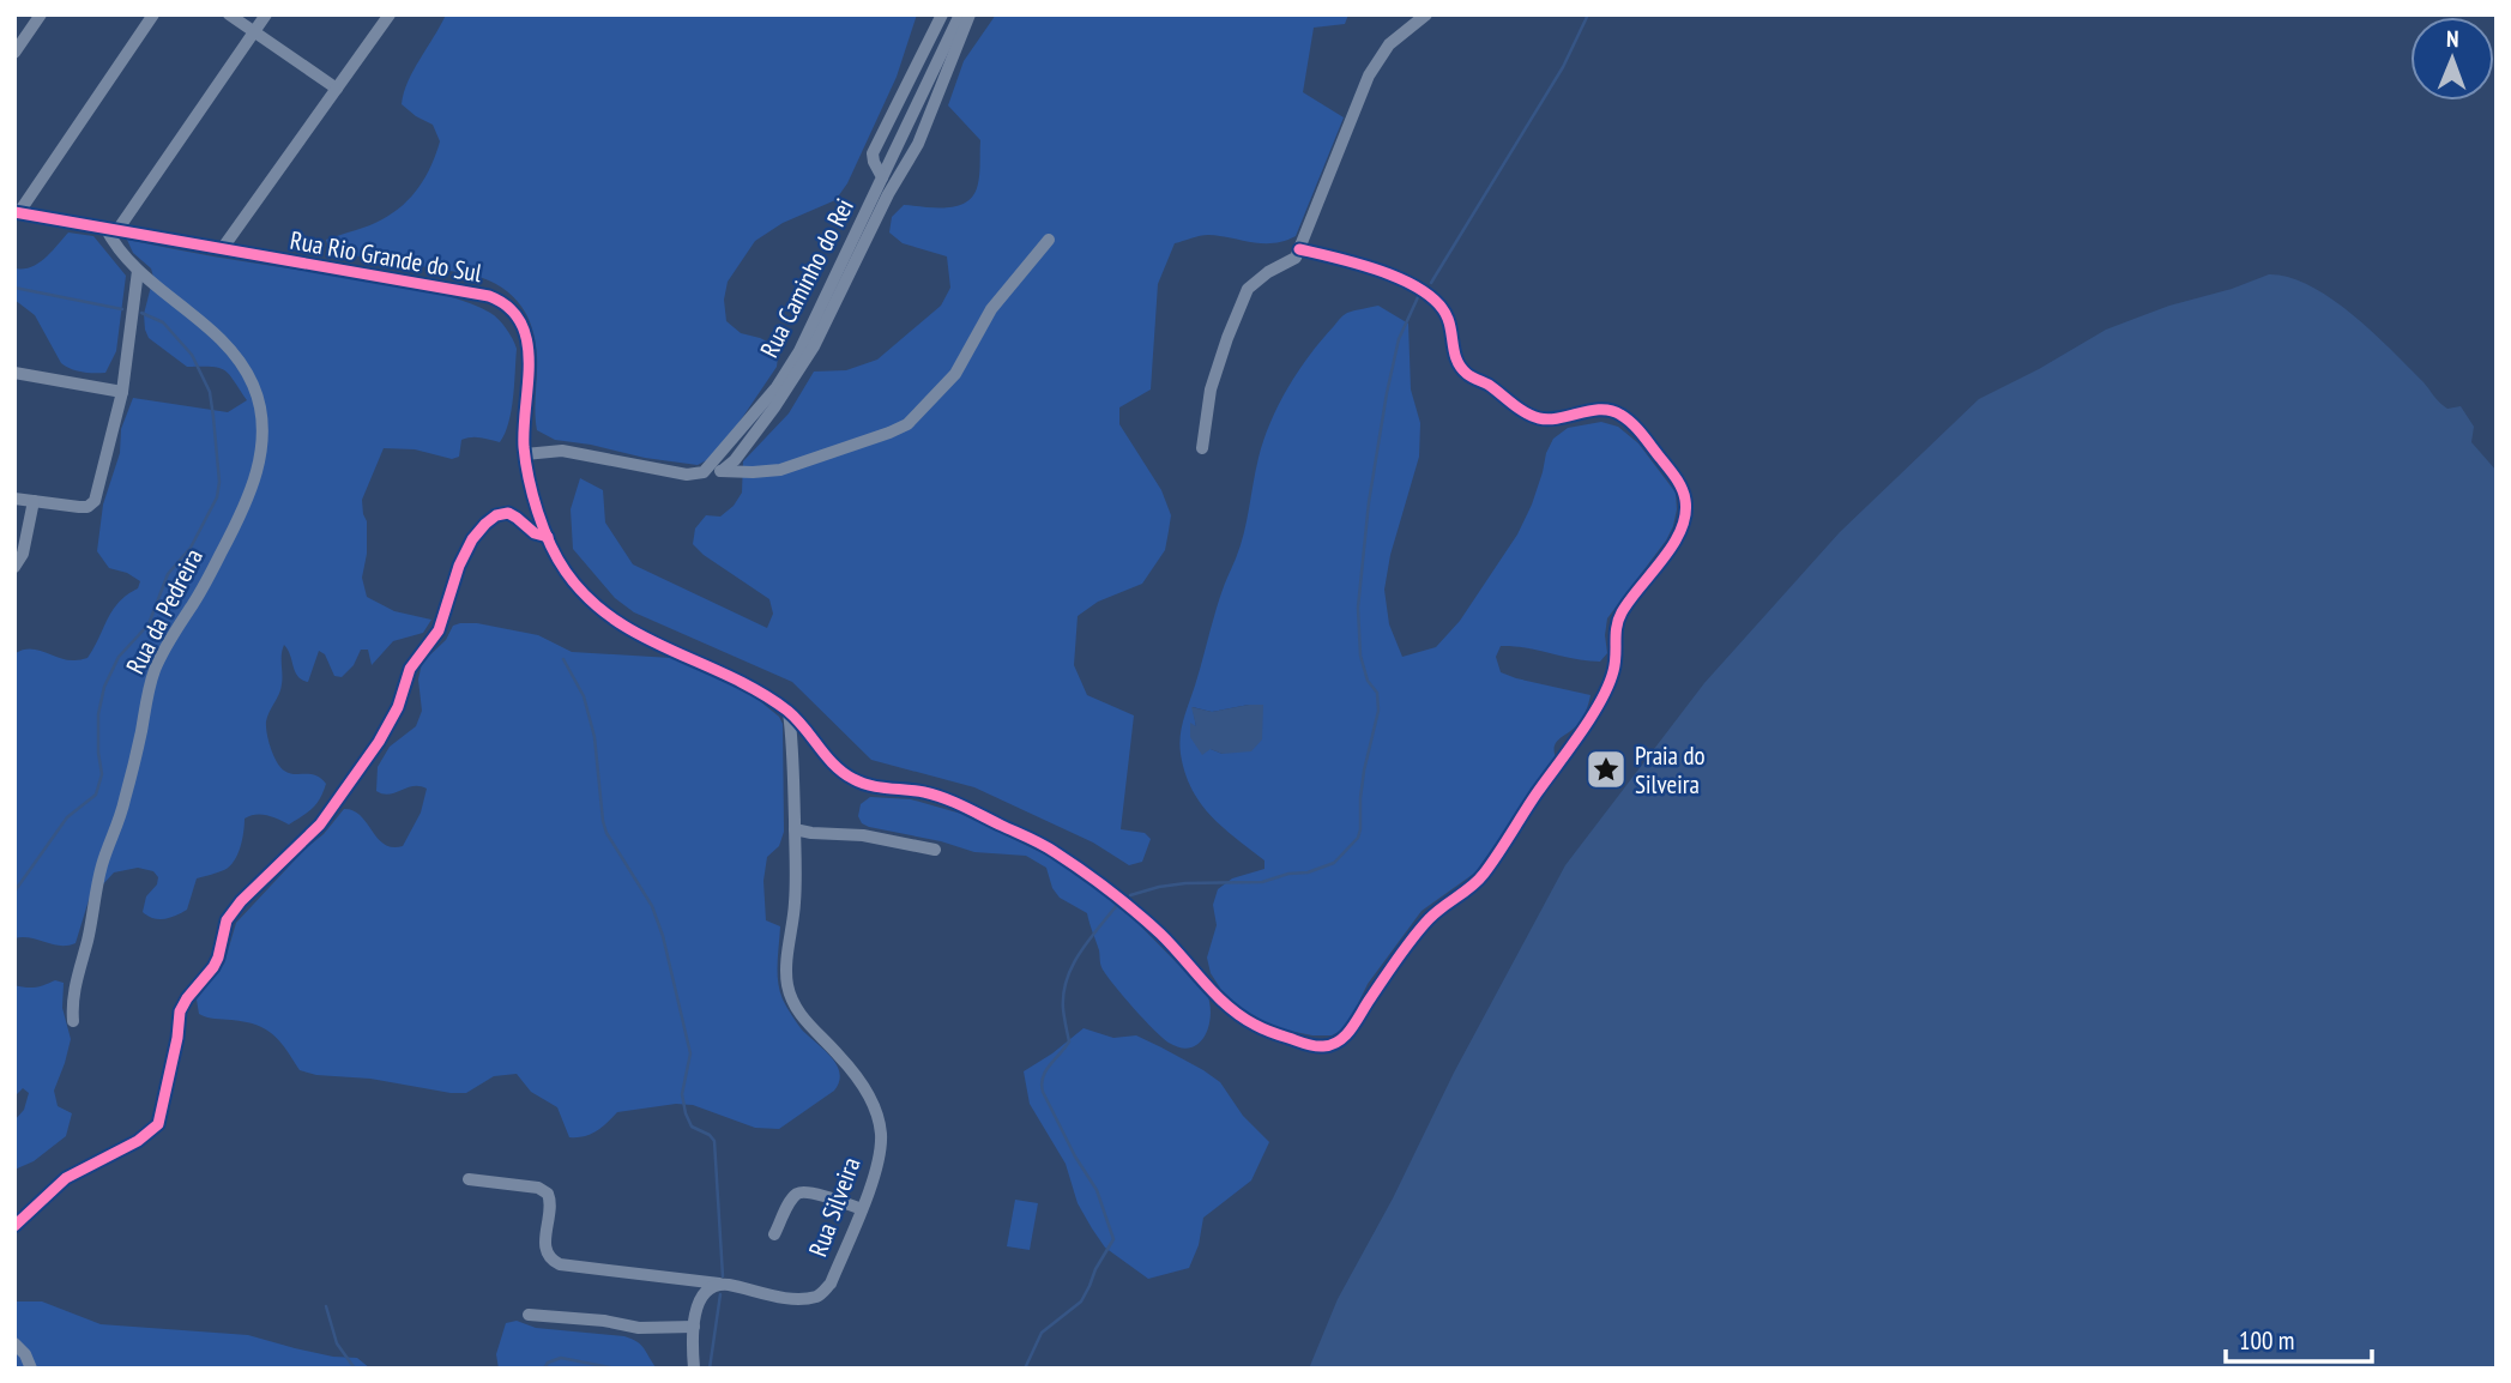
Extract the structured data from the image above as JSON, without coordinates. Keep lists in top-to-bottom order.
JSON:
{
  "streets": {
    "street": [
      "Rua Rio Grande do Sul",
      "Rua Caminho do Rei",
      "Rua da Pedreira",
      "Rua Silveira"
    ]
  },
  "crossings": [
    ["Rua Rio Grande do Sul", "Rua da Pedreira"],
    ["Rua Rio Grande do Sul", "Rua Silveira"]
  ],
  "places": {
    "place": ["Praia do Silveira"]
  },
  "scale_bar": "100 m",
  "north": "top"
}
